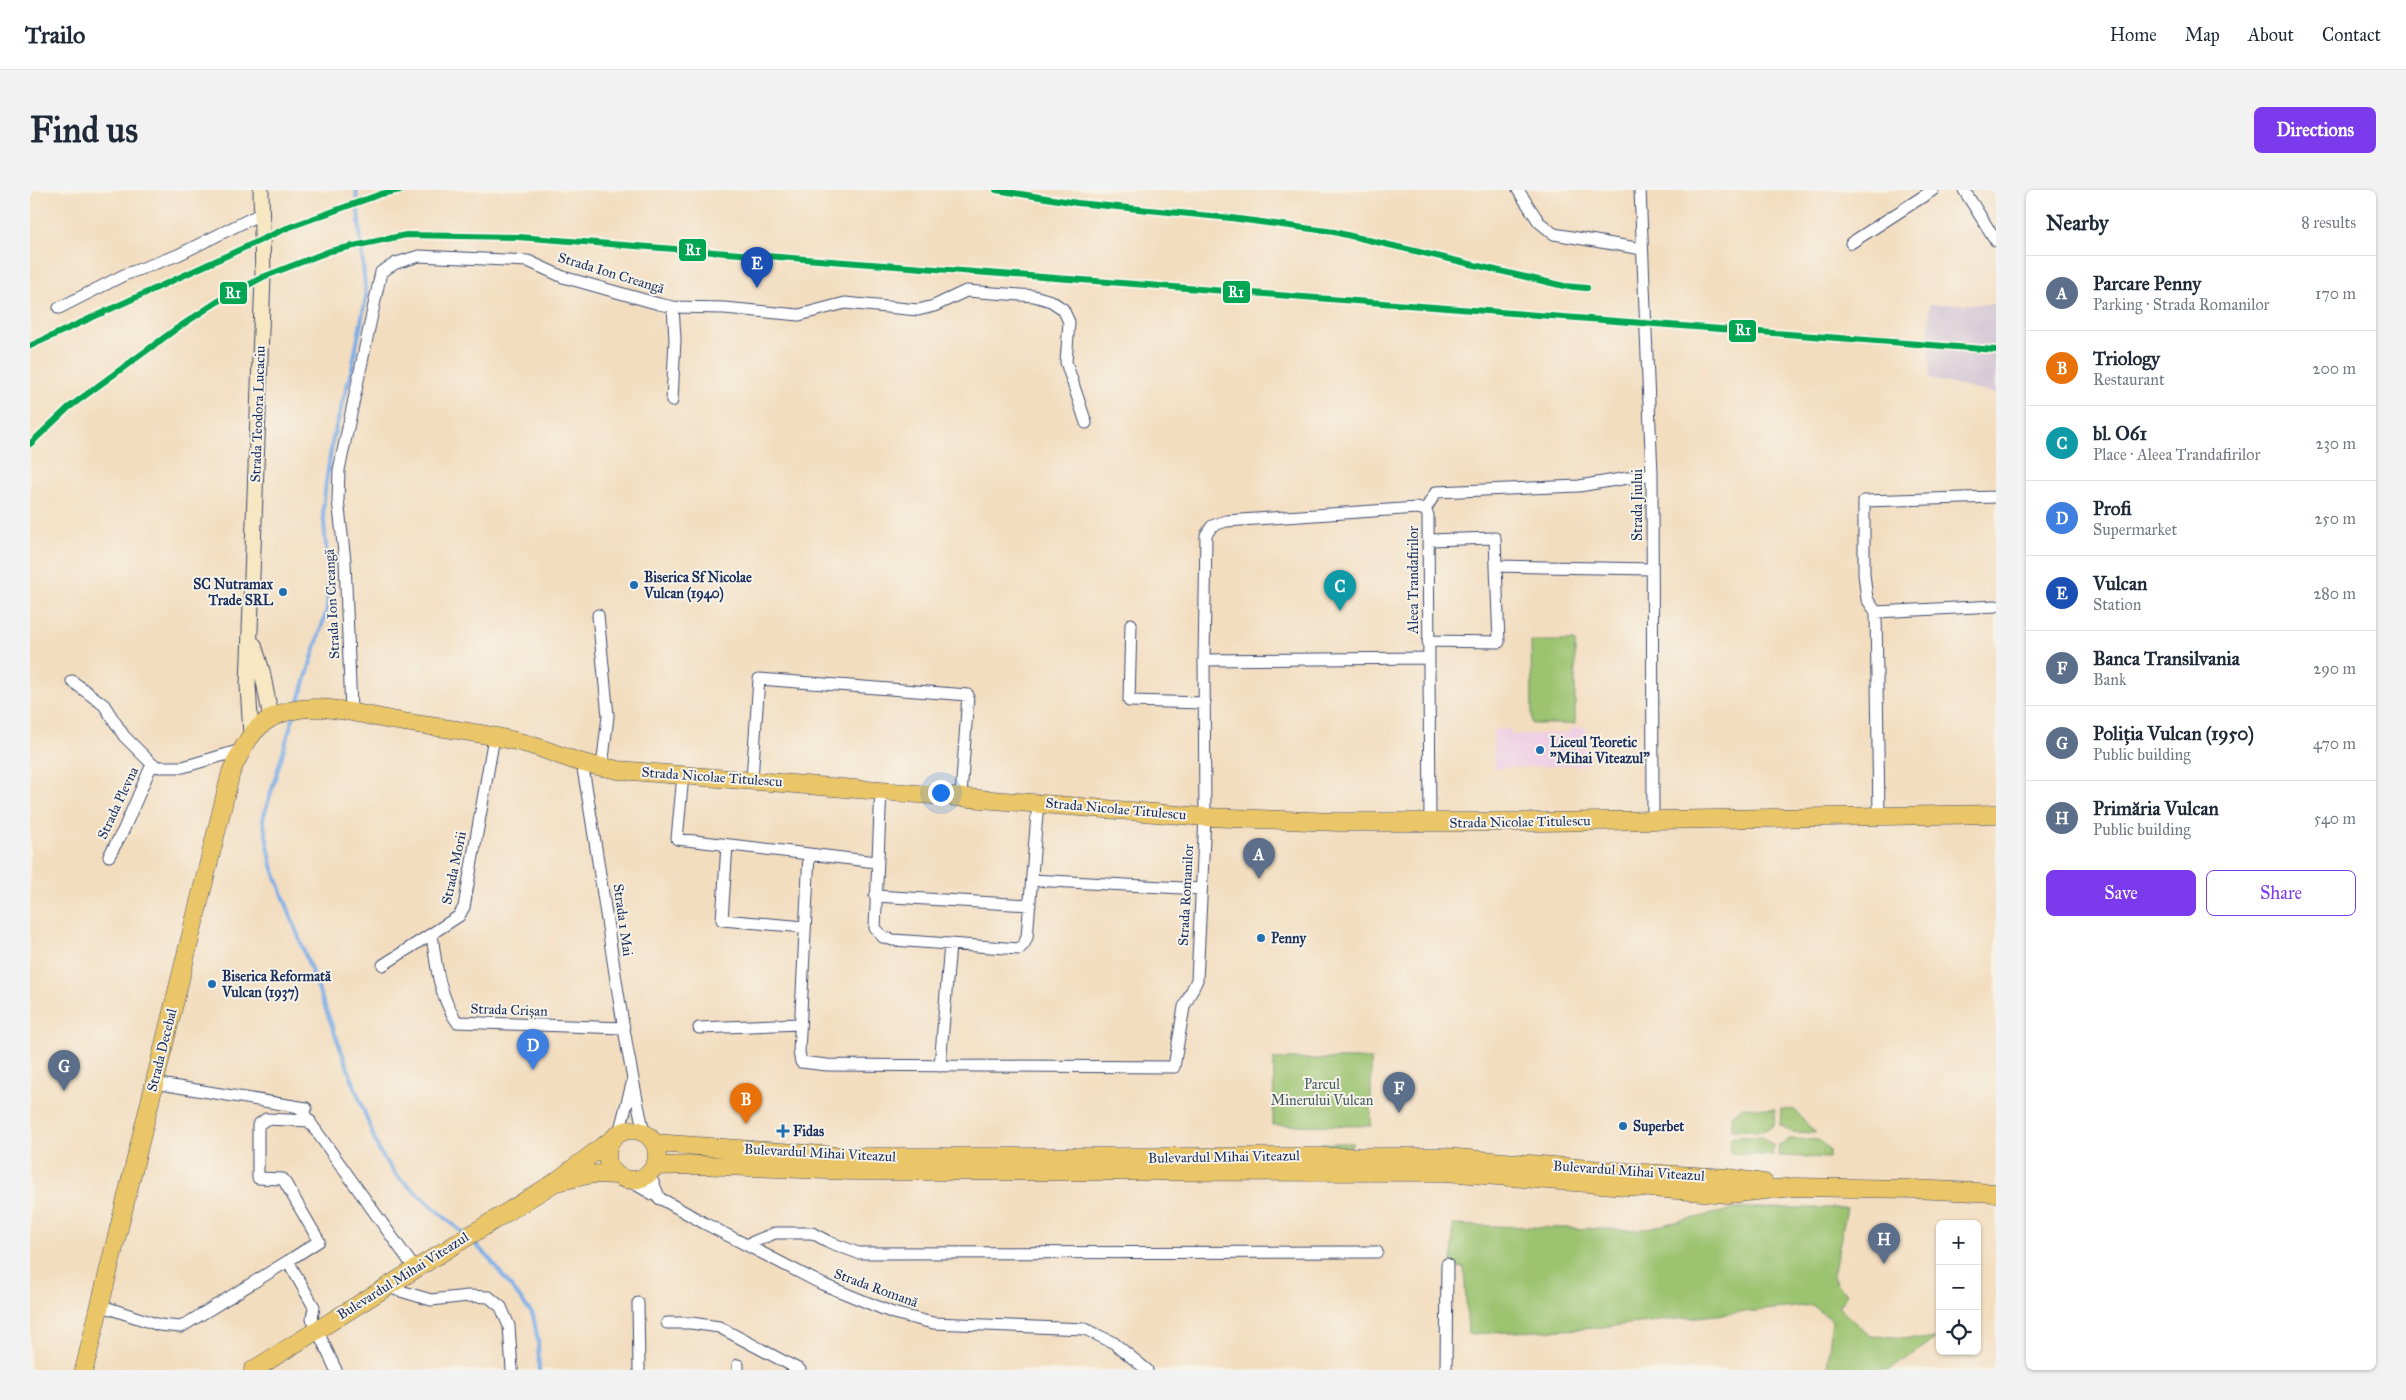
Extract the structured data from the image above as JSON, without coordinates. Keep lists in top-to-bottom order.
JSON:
{
  "streets": {
    "main road": [
      "Strada Teodora Lucaciu",
      "Strada Nicolae Titulescu",
      "Strada Decebal",
      "Bulevardul Mihai Viteazul"
    ],
    "street": [
      "Strada Ion Creangă",
      "Strada Jiului",
      "Aleea Trandafirilor",
      "Strada Plevna",
      "Strada Morii",
      "Strada Romanilor",
      "Strada 1 Mai",
      "Strada Crișan",
      "Strada Romană"
    ]
  },
  "crossings": [
    ["Strada Ion Creangă", "Strada Nicolae Titulescu"],
    ["Strada Teodora Lucaciu", "Strada Nicolae Titulescu"],
    ["Strada Teodora Lucaciu", "Strada Decebal"],
    ["Strada Jiului", "Strada Nicolae Titulescu"],
    ["Aleea Trandafirilor", "Strada Nicolae Titulescu"],
    ["Aleea Trandafirilor", "Strada Romanilor"],
    ["Strada Nicolae Titulescu", "Strada Morii"],
    ["Strada Nicolae Titulescu", "Strada Romanilor"],
    ["Strada Nicolae Titulescu", "Strada 1 Mai"],
    ["Strada Nicolae Titulescu", "Strada Decebal"],
    ["Strada Plevna", "Strada Decebal"],
    ["Strada Morii", "Strada Crișan"],
    ["Strada 1 Mai", "Strada Crișan"],
    ["Strada 1 Mai", "Bulevardul Mihai Viteazul"],
    ["Strada 1 Mai", "Strada Romană"],
    ["Bulevardul Mihai Viteazul", "Strada Romană"]
  ],
  "parks": ["Parcul Minerului Vulcan"],
  "places": {
    "other": [
      "Biserica Sf Nicolae Vulcan (1940)",
      "SC Nutramax Trade SRL",
      "Liceul Teoretic \"Mihai Viteazul\"",
      "Penny",
      "Biserica Reformată Vulcan (1937)",
      "Superbet"
    ],
    "health": ["Fidas"]
  },
  "lines": ["transit line R1"],
  "page": {
    "header": "Trailo",
    "nav": [
      "Home",
      "Map",
      "About",
      "Contact"
    ],
    "buttons": [
      "Directions",
      ["Save", "Share"]
    ],
    "title": "Find us",
    "heading": ["Nearby", "8 results"],
    "pins": [
      "E",
      "C",
      "A",
      "D",
      "G",
      "F",
      "B",
      "H"
    ],
    "list": [
      {
        "mark": "A",
        "name": "Parcare Penny",
        "note": "Parking · Strada Romanilor",
        "value": "170 m"
      },
      {
        "mark": "B",
        "name": "Triology",
        "note": "Restaurant",
        "value": "200 m"
      },
      {
        "mark": "C",
        "name": "bl. O61",
        "note": "Place · Aleea Trandafirilor",
        "value": "230 m"
      },
      {
        "mark": "D",
        "name": "Profi",
        "note": "Supermarket",
        "value": "250 m"
      },
      {
        "mark": "E",
        "name": "Vulcan",
        "note": "Station",
        "value": "280 m"
      },
      {
        "mark": "F",
        "name": "Banca Transilvania",
        "note": "Bank",
        "value": "290 m"
      },
      {
        "mark": "G",
        "name": "Poliția Vulcan (1950)",
        "note": "Public building",
        "value": "470 m"
      },
      {
        "mark": "H",
        "name": "Primăria Vulcan",
        "note": "Public building",
        "value": "540 m"
      }
    ],
    "map_buttons": ["+", "−"]
  }
}
